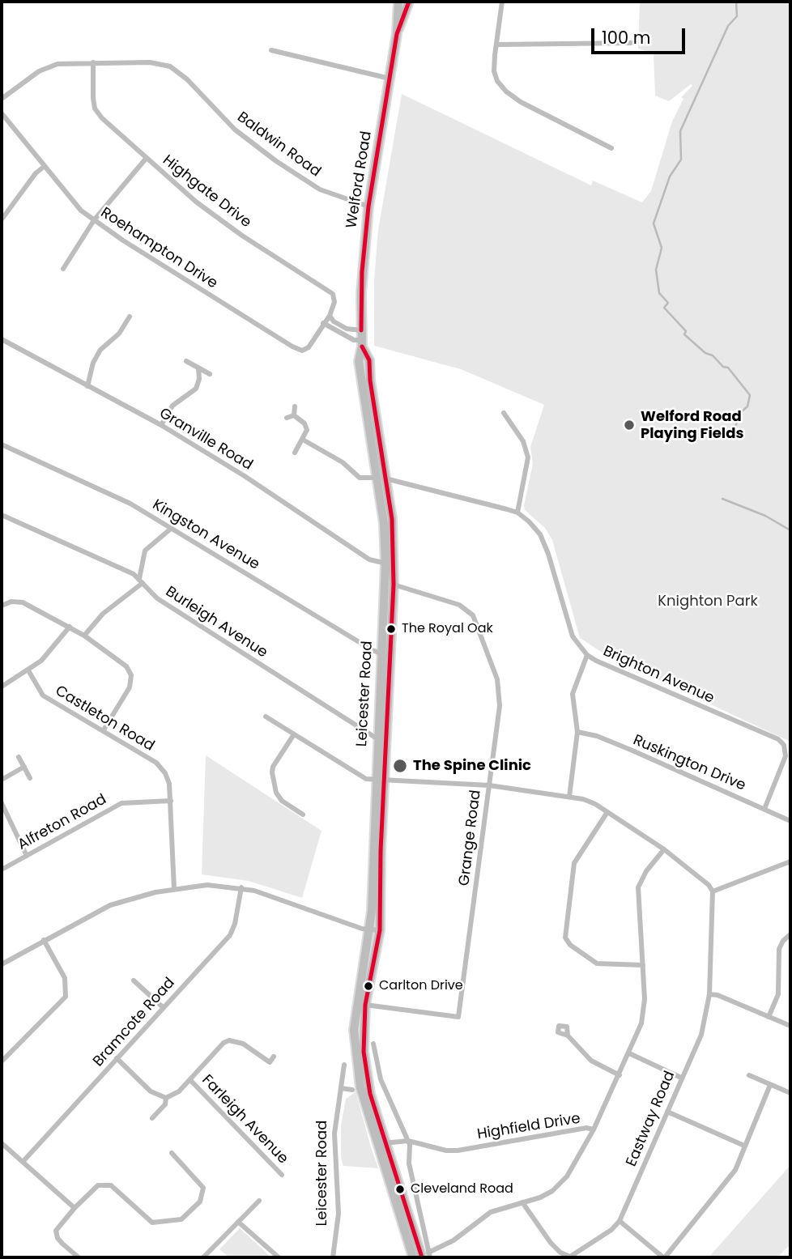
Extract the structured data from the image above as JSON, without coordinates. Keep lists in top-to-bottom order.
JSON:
{
  "streets": {
    "main road": ["Welford Road", "Leicester Road"],
    "street": [
      "Baldwin Road",
      "Highgate Drive",
      "Roehampton Drive",
      "Granville Road",
      "Kingston Avenue",
      "Burleigh Avenue",
      "Brighton Avenue",
      "Castleton Road",
      "Ruskington Drive",
      "Alfreton Road",
      "Grange Road",
      "Bramcote Road",
      "Eastway Road",
      "Farleigh Avenue",
      "Highfield Drive"
    ]
  },
  "crossings": [
    ["Baldwin Road", "Welford Road"],
    ["Baldwin Road", "Highgate Drive"],
    ["Welford Road", "Leicester Road"],
    ["Highgate Drive", "Roehampton Drive"],
    ["Granville Road", "Leicester Road"],
    ["Kingston Avenue", "Leicester Road"],
    ["Burleigh Avenue", "Leicester Road"],
    ["Brighton Avenue", "Leicester Road"],
    ["Brighton Avenue", "Ruskington Drive"],
    ["Leicester Road", "Grange Road"],
    ["Leicester Road", "Highfield Drive"],
    ["Castleton Road", "Alfreton Road"]
  ],
  "parks": ["Knighton Park"],
  "places": [
    "Welford Road Playing Fields",
    "The Royal Oak",
    "The Spine Clinic",
    "Carlton Drive",
    "Cleveland Road"
  ],
  "scale_bar": "100 m"
}
